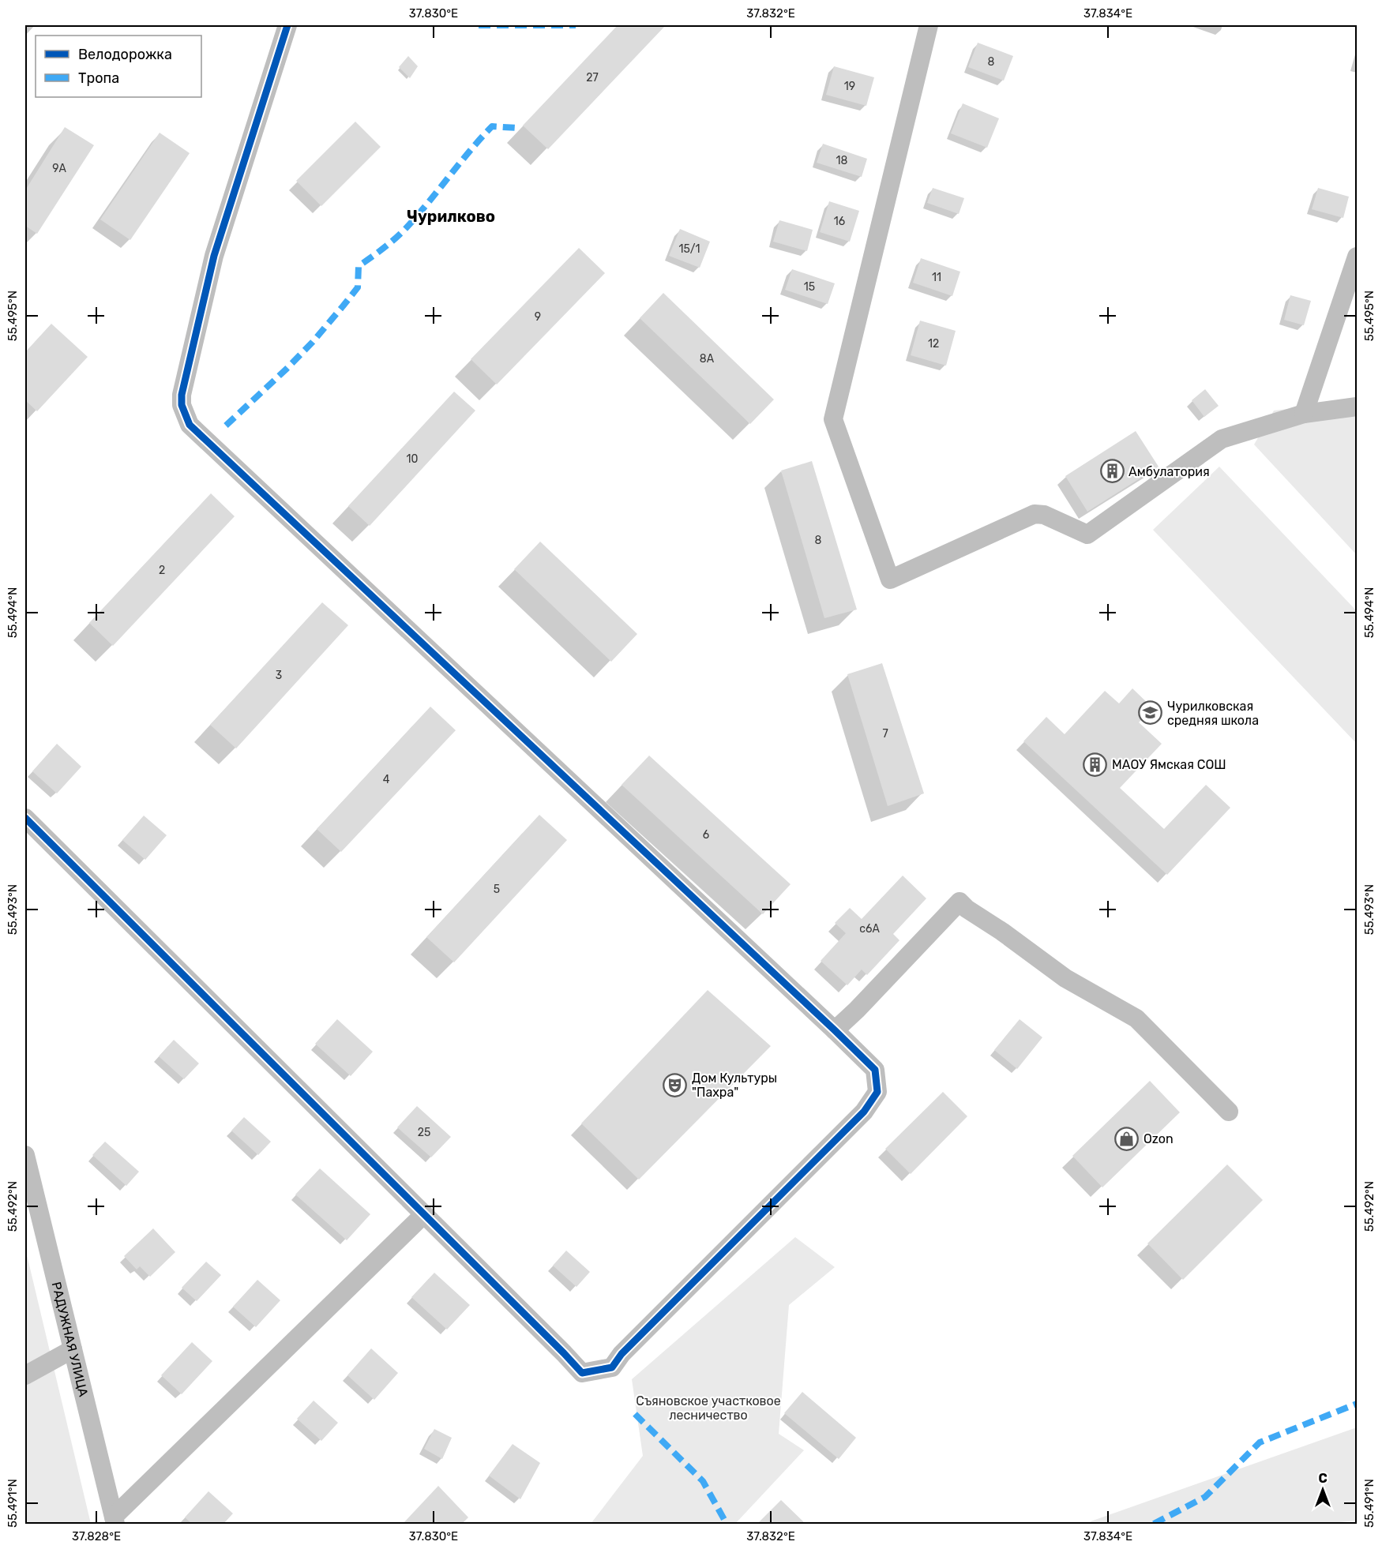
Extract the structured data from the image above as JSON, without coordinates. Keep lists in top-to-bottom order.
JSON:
{
  "streets": {
    "street": ["РАДУЖНАЯ УЛИЦА"]
  },
  "districts": ["Чурилково"],
  "parks": ["Съяновское участковое лесничество"],
  "places": {
    "building": ["Амбулатория", "МАОУ Ямская СОШ"],
    "school or university": ["Чурилковская средняя школа"],
    "theatre": ["Дом Культуры \"Пахра\""],
    "shop": ["Ozon"]
  },
  "house_numbers": [
    "8",
    "27",
    "19",
    "18",
    "9А",
    "16",
    "15/1",
    "11",
    "15",
    "9",
    "12",
    "8А",
    "10",
    "8",
    "2",
    "3",
    "7",
    "4",
    "6",
    "5",
    "с6А",
    "25"
  ],
  "legend": ["Велодорожка", "Тропа"],
  "north": "top",
  "coordinates": [
    "37.830°E",
    "37.832°E",
    "37.834°E",
    "55.495°N",
    "55.494°N",
    "55.493°N",
    "55.492°N",
    "55.491°N",
    "37.828°E"
  ]
}
